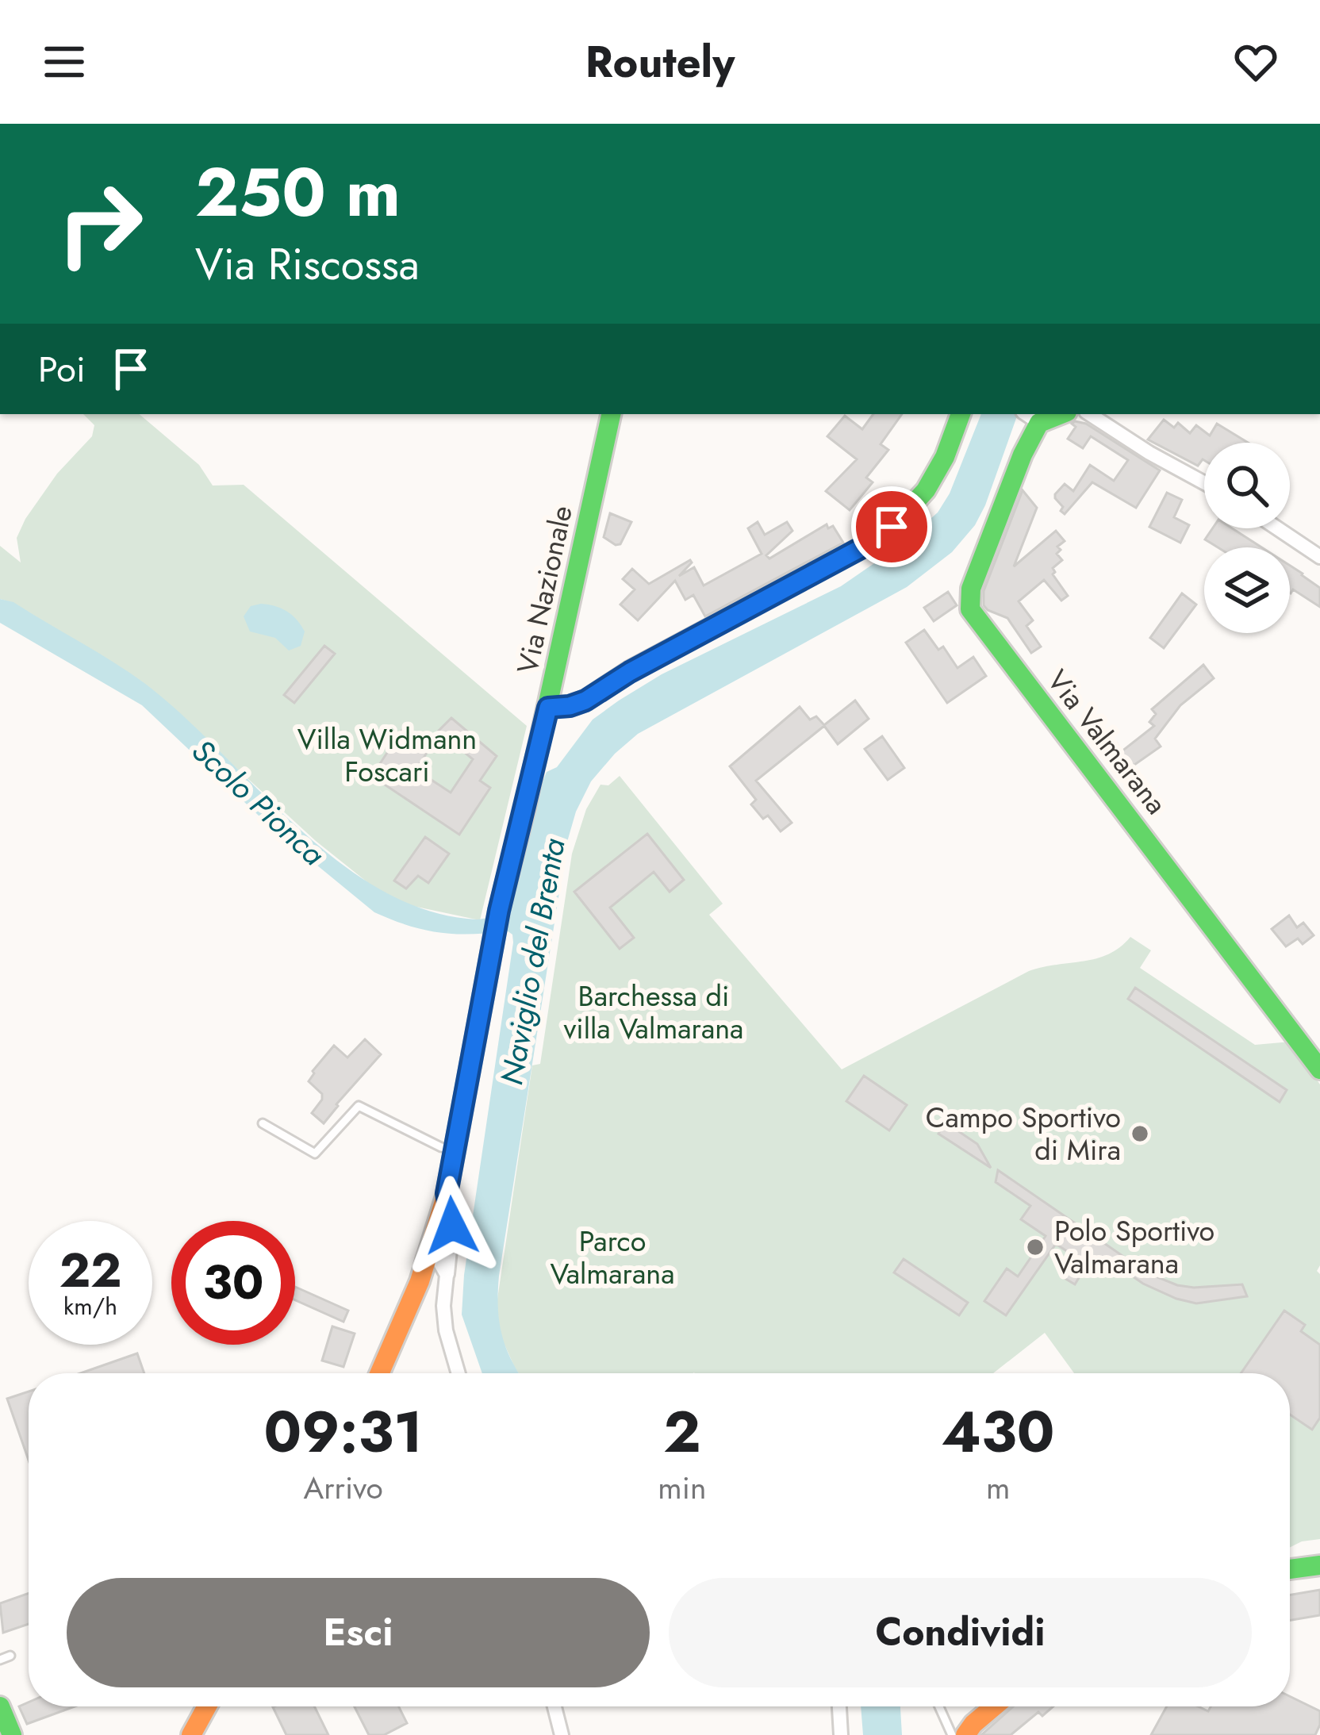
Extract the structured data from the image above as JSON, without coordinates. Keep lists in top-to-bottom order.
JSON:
{
  "streets": {
    "street": ["Via Nazionale", "Via Valmarana"]
  },
  "water": ["Scolo Pionca", "Naviglio del Brenta"],
  "parks": ["Villa Widmann Foscari", "Barchessa di villa Valmarana", "Parco Valmarana"],
  "places": ["Campo Sportivo di Mira", "Polo Sportivo Valmarana"],
  "page": {
    "header": "Routely",
    "turn": ["250 m", "Via Riscossa"],
    "then": "Poi",
    "speed": "22 km/h",
    "limit": "30",
    "eta": [
      "09:31",
      "Arrivo",
      "2",
      "min",
      "430",
      "m"
    ],
    "buttons": ["Esci", "Condividi"]
  }
}
